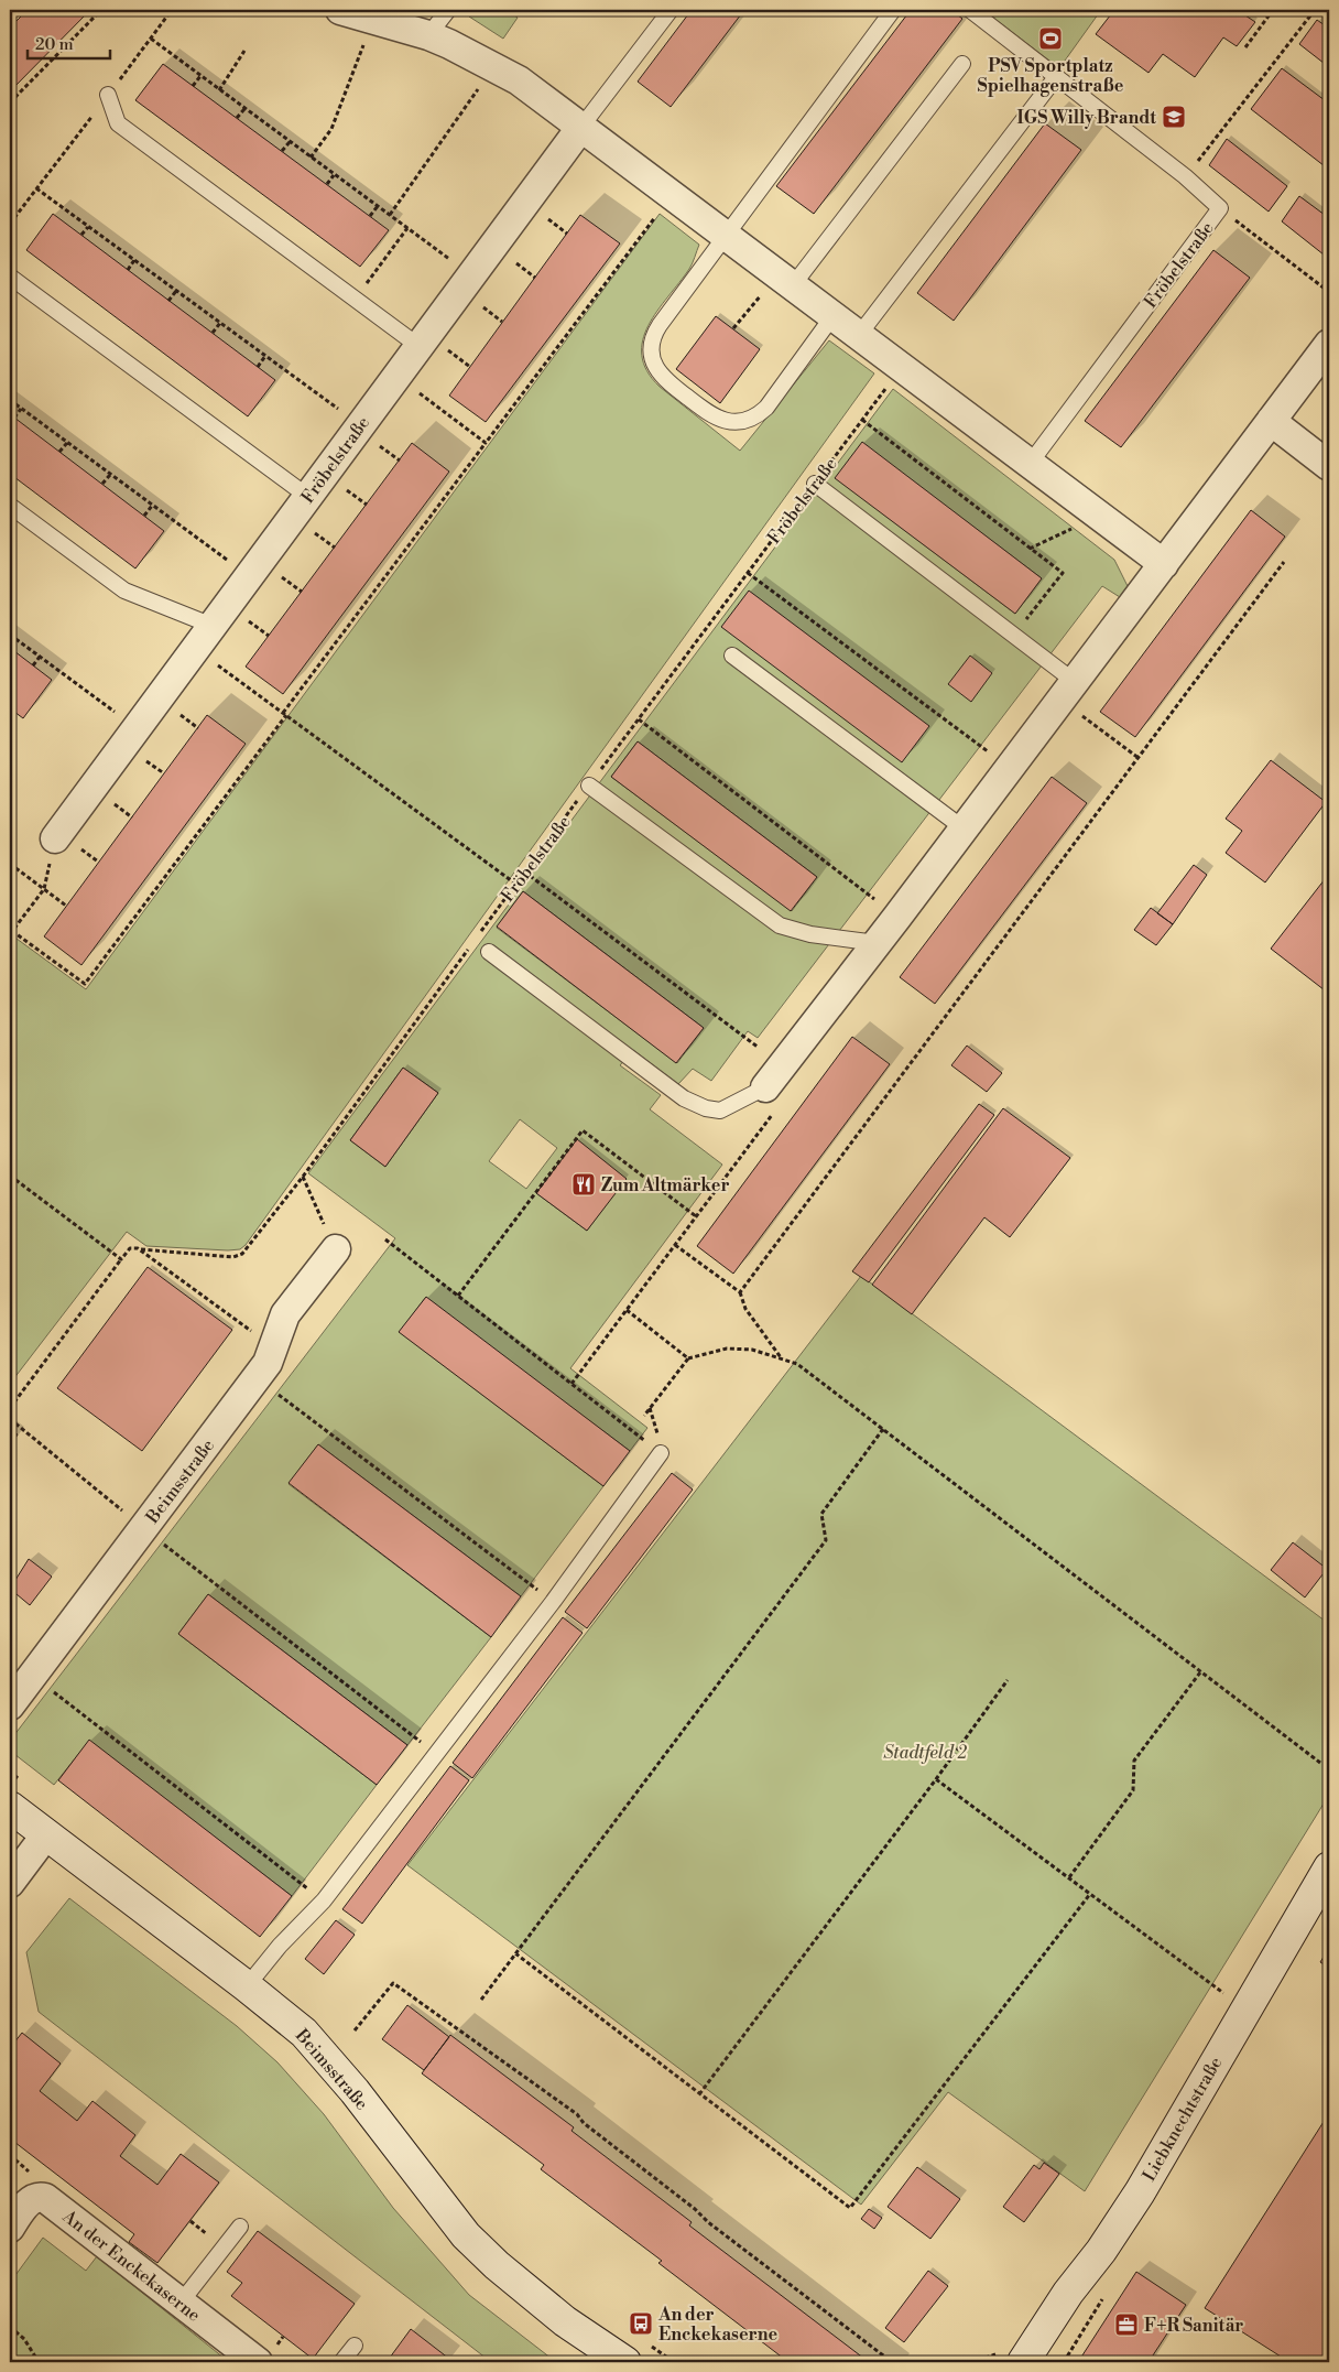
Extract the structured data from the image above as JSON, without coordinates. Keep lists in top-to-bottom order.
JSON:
{
  "streets": {
    "street": [
      "Fröbelstraße",
      "Beimsstraße",
      "Liebknechtstraße",
      "An der Enckekaserne"
    ]
  },
  "parks": ["Stadtfeld 2"],
  "places": {
    "sports": ["PSV Sportplatz Spielhagenstraße"],
    "school or university": ["IGS Willy Brandt"],
    "restaurant": ["Zum Altmärker"],
    "bus stop": ["An der Enckekaserne"],
    "office": ["F+R Sanitär"]
  },
  "scale_bar": "20 m"
}
